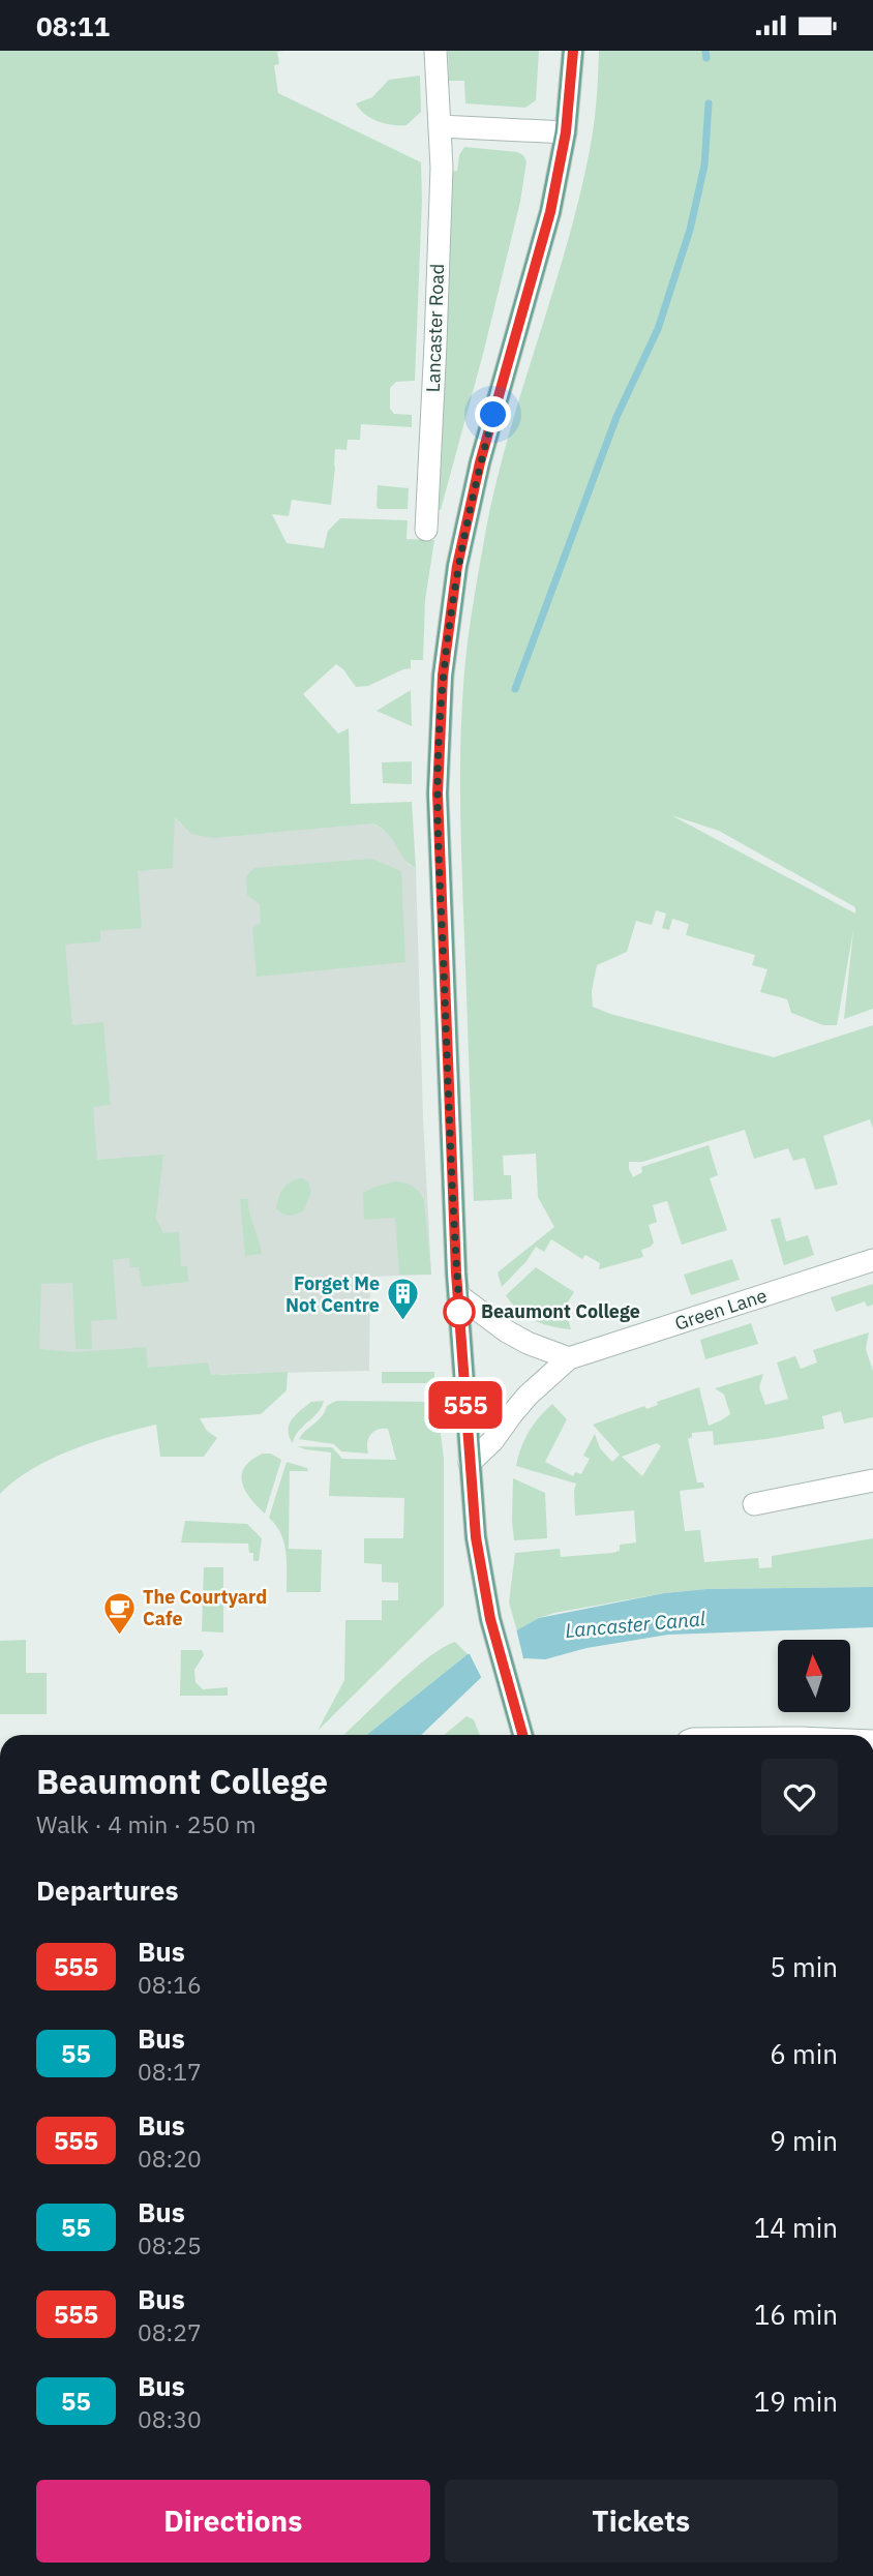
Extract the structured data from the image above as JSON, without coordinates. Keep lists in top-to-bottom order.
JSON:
{
  "streets": {
    "street": ["Lancaster Road", "Green Lane"]
  },
  "water": ["Lancaster Canal"],
  "places": {
    "other": ["Beaumont College"],
    "building": ["Forget Me Not Centre"],
    "cafe": ["The Courtyard Cafe"]
  },
  "lines": ["bus line 555"],
  "north": "top",
  "page": {
    "status": "08:11",
    "on_map": "555",
    "heading": [
      ["Beaumont College", "Walk · 4 min · 250 m"],
      "Departures"
    ],
    "list": [
      {
        "mark": "555",
        "name": "Bus",
        "note": "08:16",
        "value": "5 min"
      },
      {
        "mark": "55",
        "name": "Bus",
        "note": "08:17",
        "value": "6 min"
      },
      {
        "mark": "555",
        "name": "Bus",
        "note": "08:20",
        "value": "9 min"
      },
      {
        "mark": "55",
        "name": "Bus",
        "note": "08:25",
        "value": "14 min"
      },
      {
        "mark": "555",
        "name": "Bus",
        "note": "08:27",
        "value": "16 min"
      },
      {
        "mark": "55",
        "name": "Bus",
        "note": "08:30",
        "value": "19 min"
      }
    ],
    "buttons": ["Directions", "Tickets"]
  }
}
